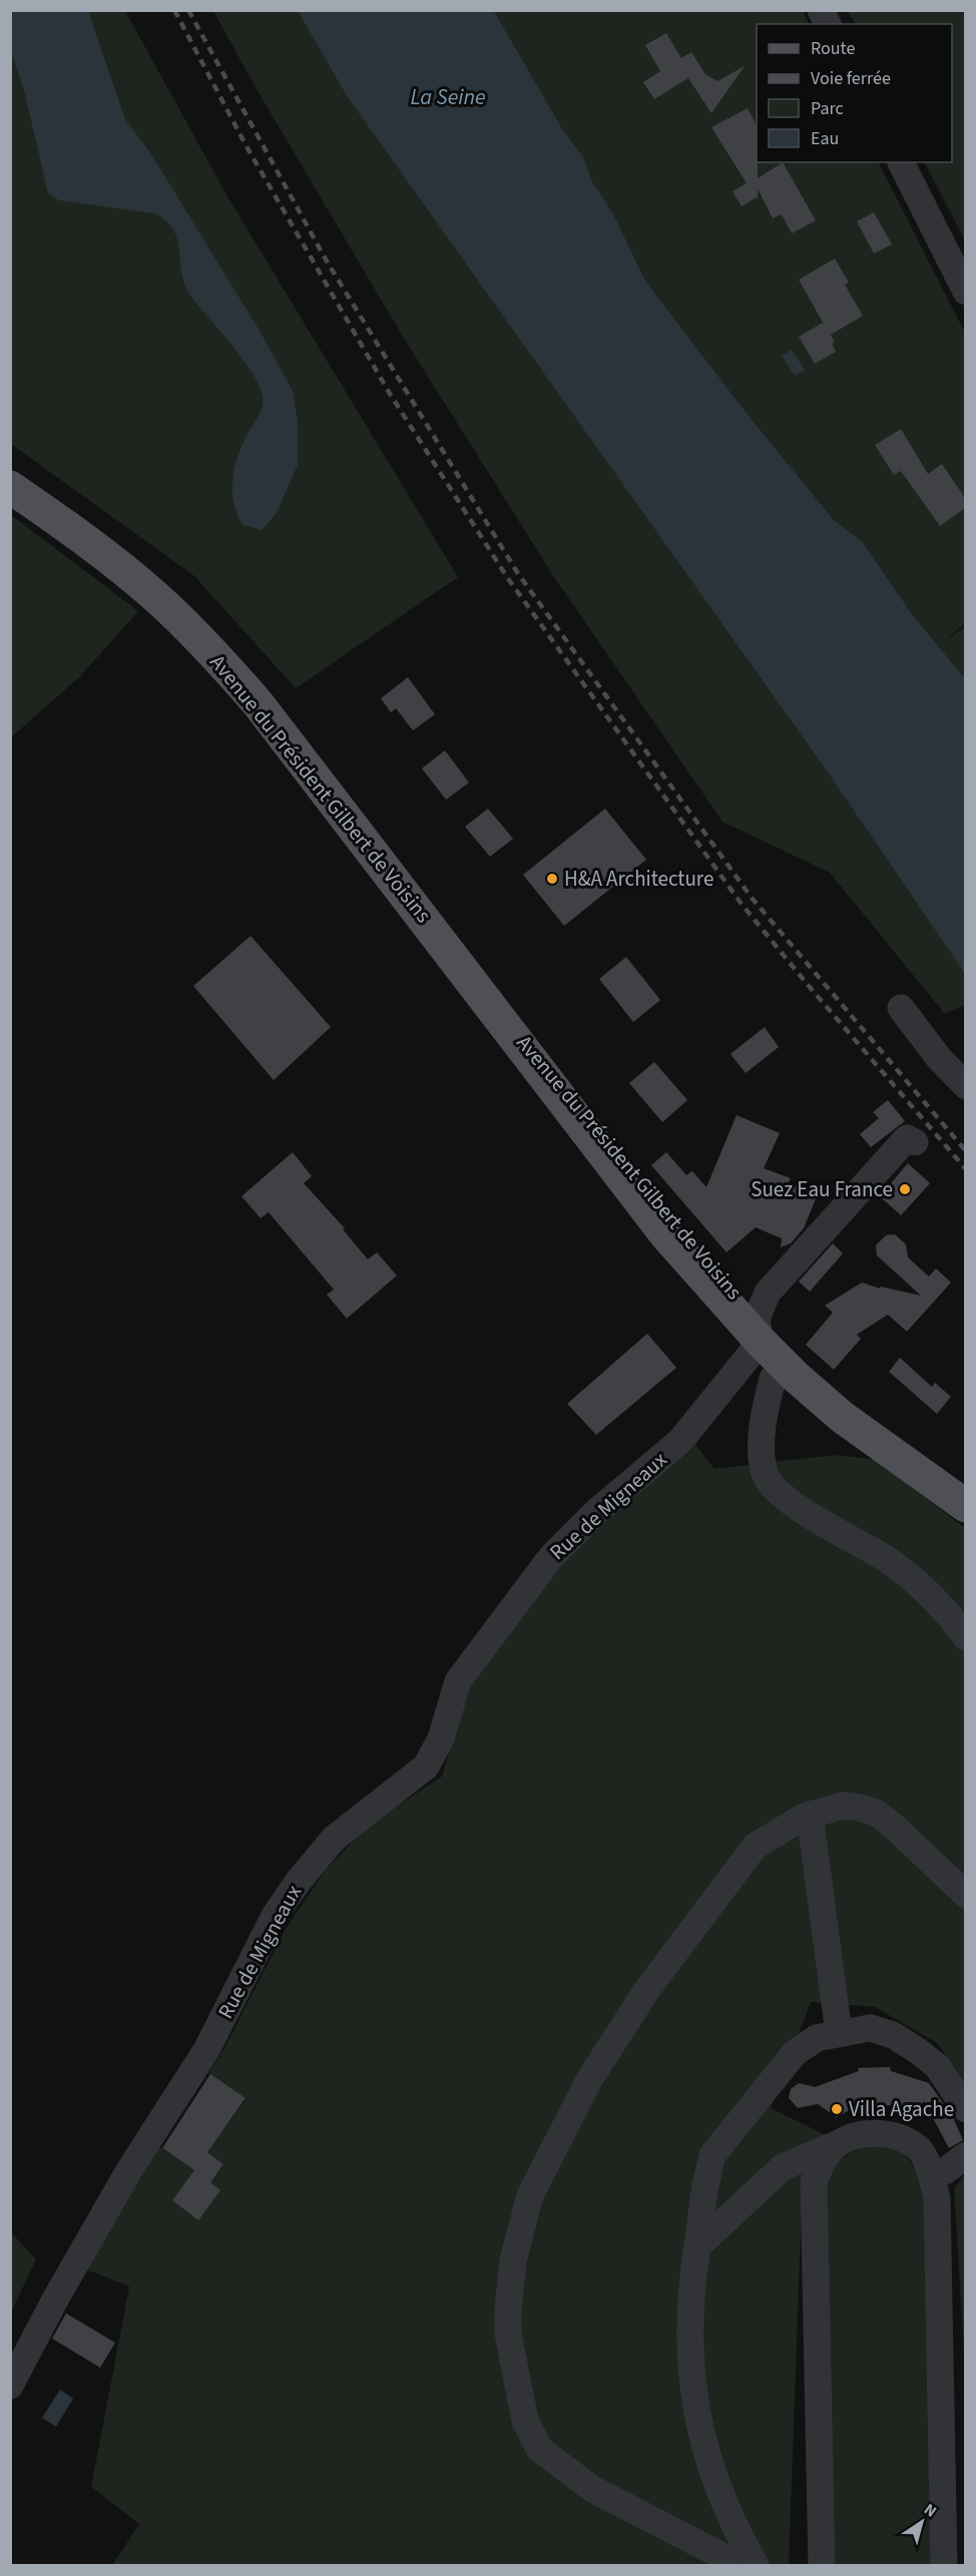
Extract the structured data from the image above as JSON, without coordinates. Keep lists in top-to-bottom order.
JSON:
{
  "streets": {
    "main road": ["Avenue du Président Gilbert de Voisins"],
    "street": ["Rue de Migneaux"]
  },
  "crossings": [
    ["Avenue du Président Gilbert de Voisins", "Rue de Migneaux"]
  ],
  "water": ["La Seine"],
  "places": ["H&A Architecture", "Suez Eau France", "Villa Agache"],
  "legend": [
    "Route",
    "Voie ferrée",
    "Parc",
    "Eau"
  ],
  "north": "top right"
}
